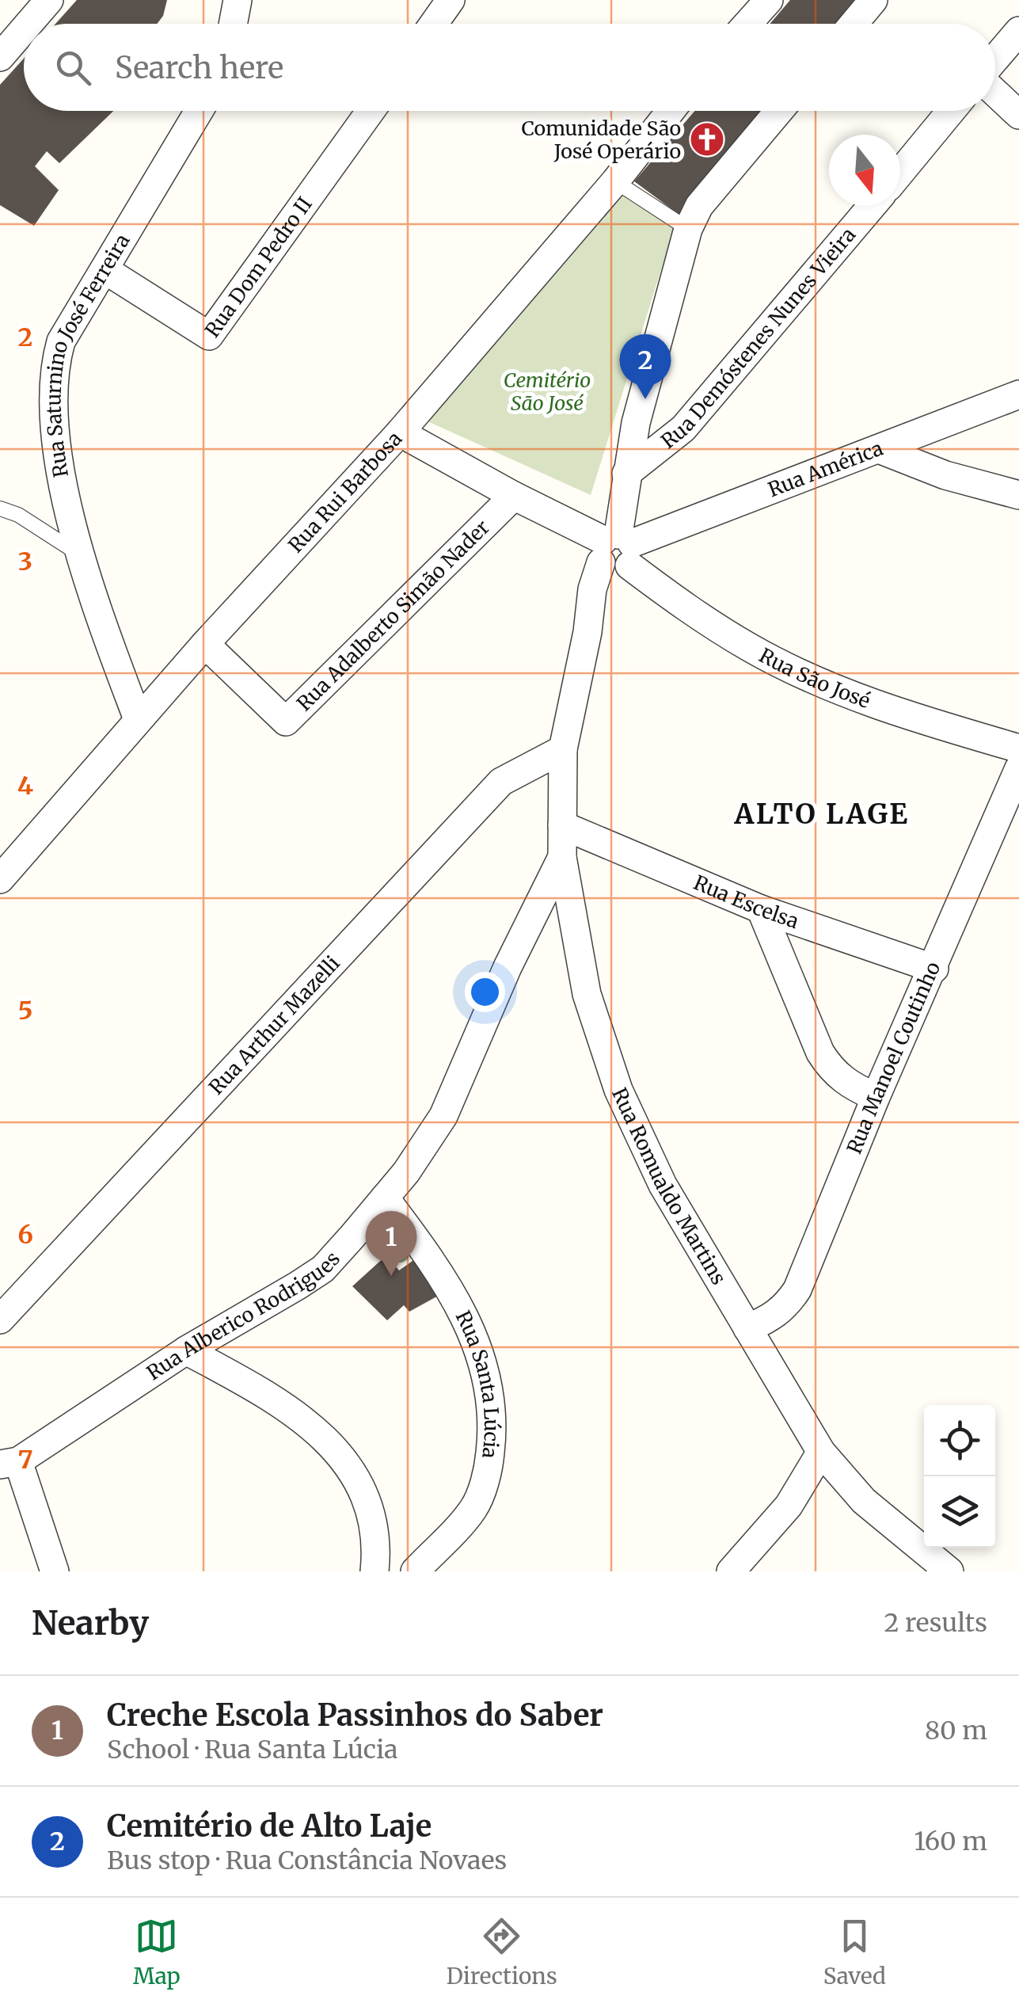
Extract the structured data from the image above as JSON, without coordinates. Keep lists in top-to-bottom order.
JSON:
{
  "streets": {
    "street": [
      "Rua Dom Pedro II",
      "Rua Demóstenes Nunes Vieira",
      "Rua Saturnino José Ferreira",
      "Rua América",
      "Rua Rui Barbosa",
      "Rua Adalberto Simão Nader",
      "Rua São José",
      "Rua Escelsa",
      "Rua Arthur Mazelli",
      "Rua Manoel Coutinho",
      "Rua Romualdo Martins",
      "Rua Alberico Rodrigues",
      "Rua Santa Lúcia"
    ]
  },
  "crossings": [
    ["Rua Dom Pedro II", "Rua Saturnino José Ferreira"],
    ["Rua Saturnino José Ferreira", "Rua Rui Barbosa"],
    ["Rua América", "Rua São José"],
    ["Rua América", "Rua Romualdo Martins"],
    ["Rua Rui Barbosa", "Rua Adalberto Simão Nader"],
    ["Rua Rui Barbosa", "Rua São José"],
    ["Rua Adalberto Simão Nader", "Rua São José"],
    ["Rua São José", "Rua Romualdo Martins"],
    ["Rua Escelsa", "Rua Manoel Coutinho"],
    ["Rua Escelsa", "Rua Romualdo Martins"],
    ["Rua Arthur Mazelli", "Rua Romualdo Martins"],
    ["Rua Manoel Coutinho", "Rua Romualdo Martins"],
    ["Rua Romualdo Martins", "Rua Alberico Rodrigues"],
    ["Rua Alberico Rodrigues", "Rua Santa Lúcia"]
  ],
  "districts": ["ALTO LAGE"],
  "parks": ["Cemitério São José"],
  "places": {
    "church": ["Comunidade São José Operário"]
  },
  "north": "bottom",
  "page": {
    "search": "Search here",
    "pins": ["2", "1"],
    "heading": ["Nearby", "2 results"],
    "list": [
      {
        "mark": "1",
        "name": "Creche Escola Passinhos do Saber",
        "note": "School · Rua Santa Lúcia",
        "value": "80 m"
      },
      {
        "mark": "2",
        "name": "Cemitério de Alto Laje",
        "note": "Bus stop · Rua Constância Novaes",
        "value": "160 m"
      }
    ],
    "nav": ["Map", "Directions", "Saved"]
  },
  "grid": {
    "rows": [
      "2",
      "3",
      "4",
      "5",
      "6",
      "7"
    ]
  }
}
